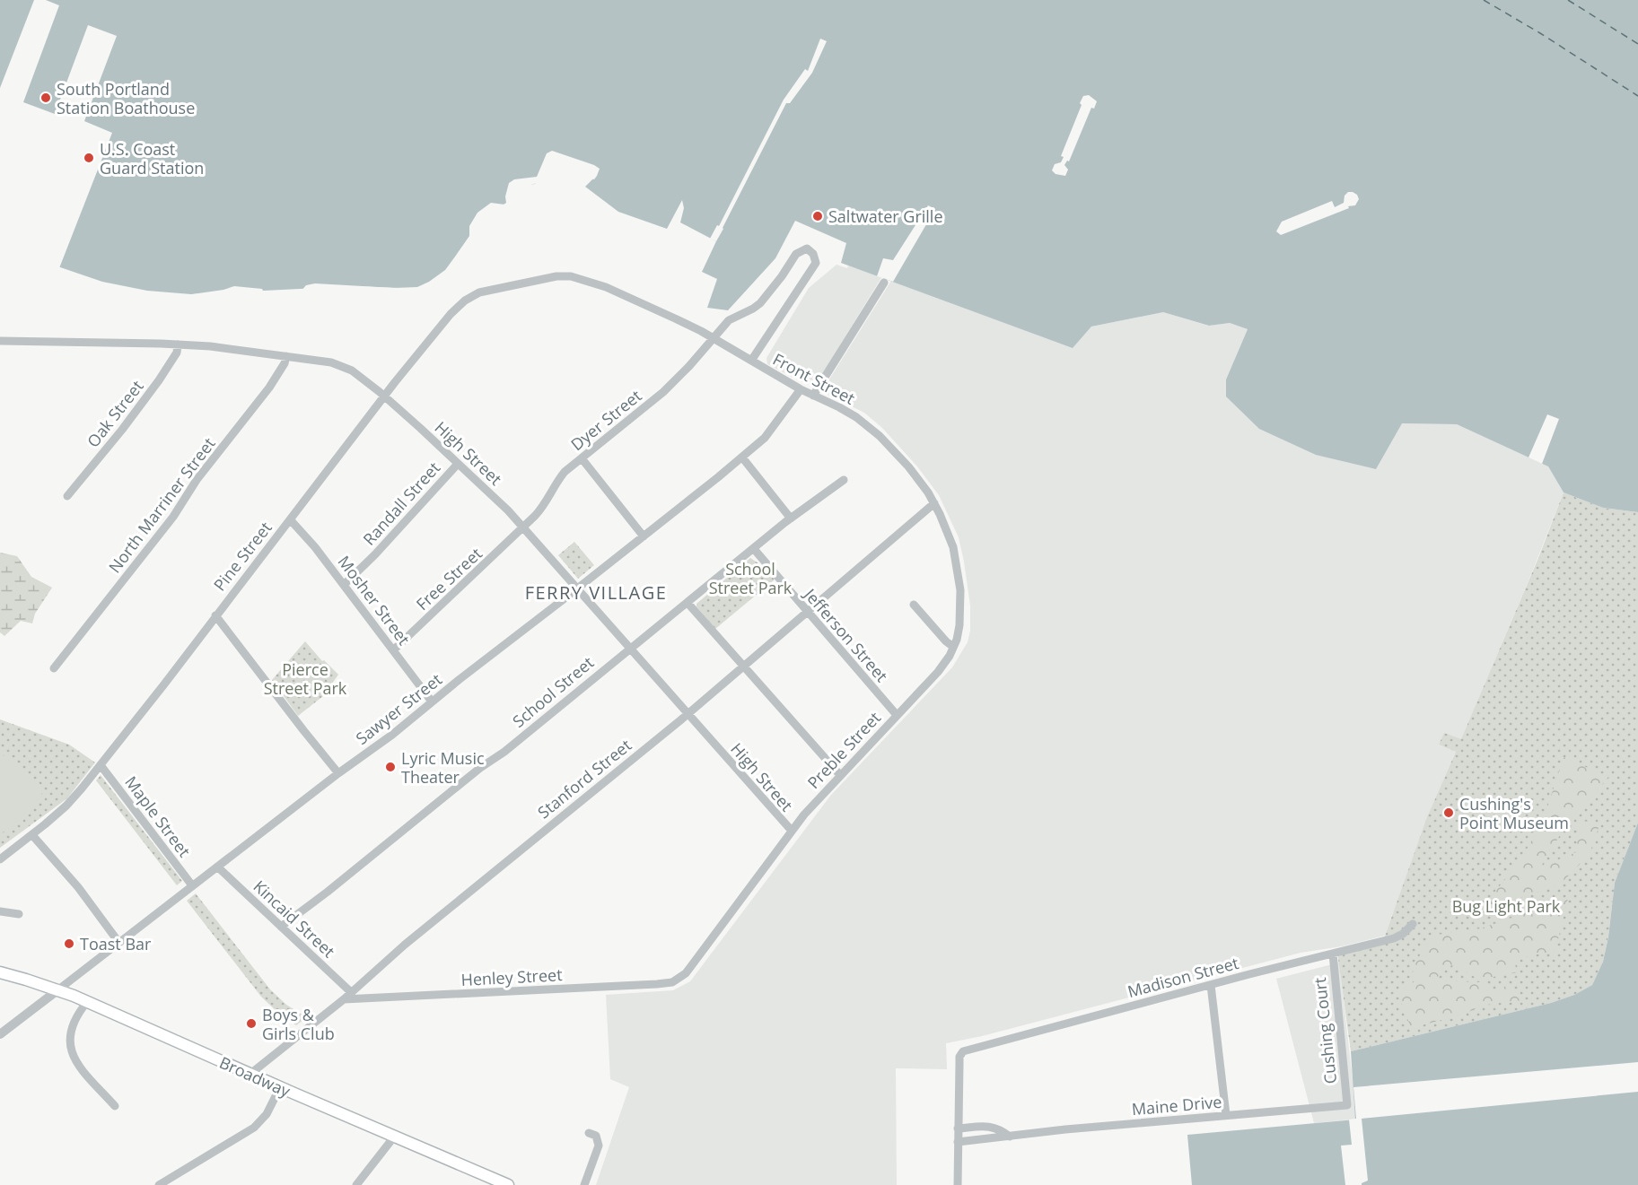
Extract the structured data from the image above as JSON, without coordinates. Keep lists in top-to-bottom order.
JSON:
{
  "streets": {
    "main road": ["Broadway"],
    "street": [
      "Front Street",
      "Oak Street",
      "Dyer Street",
      "High Street",
      "Randall Street",
      "North Marriner Street",
      "Pine Street",
      "Free Street",
      "Mosher Street",
      "Jefferson Street",
      "School Street",
      "Sawyer Street",
      "Preble Street",
      "Stanford Street",
      "Maple Street",
      "Kincaid Street",
      "Henley Street",
      "Madison Street",
      "Cushing Court",
      "Maine Drive"
    ]
  },
  "crossings": [
    ["Front Street", "Dyer Street"],
    ["Front Street", "Pine Street"],
    ["Front Street", "Sawyer Street"],
    ["Front Street", "Preble Street"],
    ["Front Street", "Stanford Street"],
    ["Oak Street", "High Street"],
    ["Dyer Street", "High Street"],
    ["Dyer Street", "Free Street"],
    ["High Street", "Randall Street"],
    ["High Street", "North Marriner Street"],
    ["High Street", "Pine Street"],
    ["High Street", "Free Street"],
    ["High Street", "School Street"],
    ["High Street", "Sawyer Street"],
    ["High Street", "Preble Street"],
    ["High Street", "Stanford Street"],
    ["Randall Street", "Mosher Street"],
    ["Pine Street", "Mosher Street"],
    ["Pine Street", "Maple Street"],
    ["Free Street", "Mosher Street"],
    ["Mosher Street", "Sawyer Street"],
    ["Jefferson Street", "School Street"],
    ["Jefferson Street", "Preble Street"],
    ["Jefferson Street", "Stanford Street"],
    ["School Street", "Kincaid Street"],
    ["Sawyer Street", "Maple Street"],
    ["Sawyer Street", "Kincaid Street"],
    ["Sawyer Street", "Broadway"],
    ["Preble Street", "Henley Street"],
    ["Stanford Street", "Kincaid Street"],
    ["Stanford Street", "Henley Street"],
    ["Stanford Street", "Broadway"],
    ["Madison Street", "Cushing Court"],
    ["Cushing Court", "Maine Drive"]
  ],
  "districts": ["FERRY VILLAGE"],
  "parks": ["School Street Park", "Pierce Street Park", "Bug Light Park"],
  "places": [
    "South Portland Station Boathouse",
    "U.S. Coast Guard Station",
    "Saltwater Grille",
    "Lyric Music Theater",
    "Cushing's Point Museum",
    "Toast Bar",
    "Boys & Girls Club"
  ]
}
